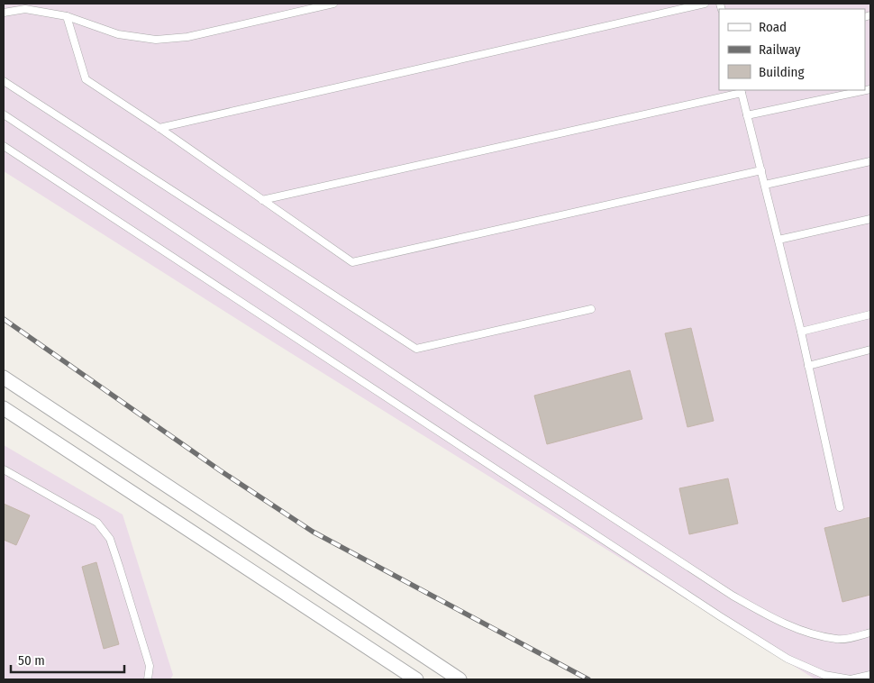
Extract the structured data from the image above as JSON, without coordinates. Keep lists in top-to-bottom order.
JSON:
{
  "legend": ["Road", "Railway", "Building"],
  "scale_bar": "50 m"
}
